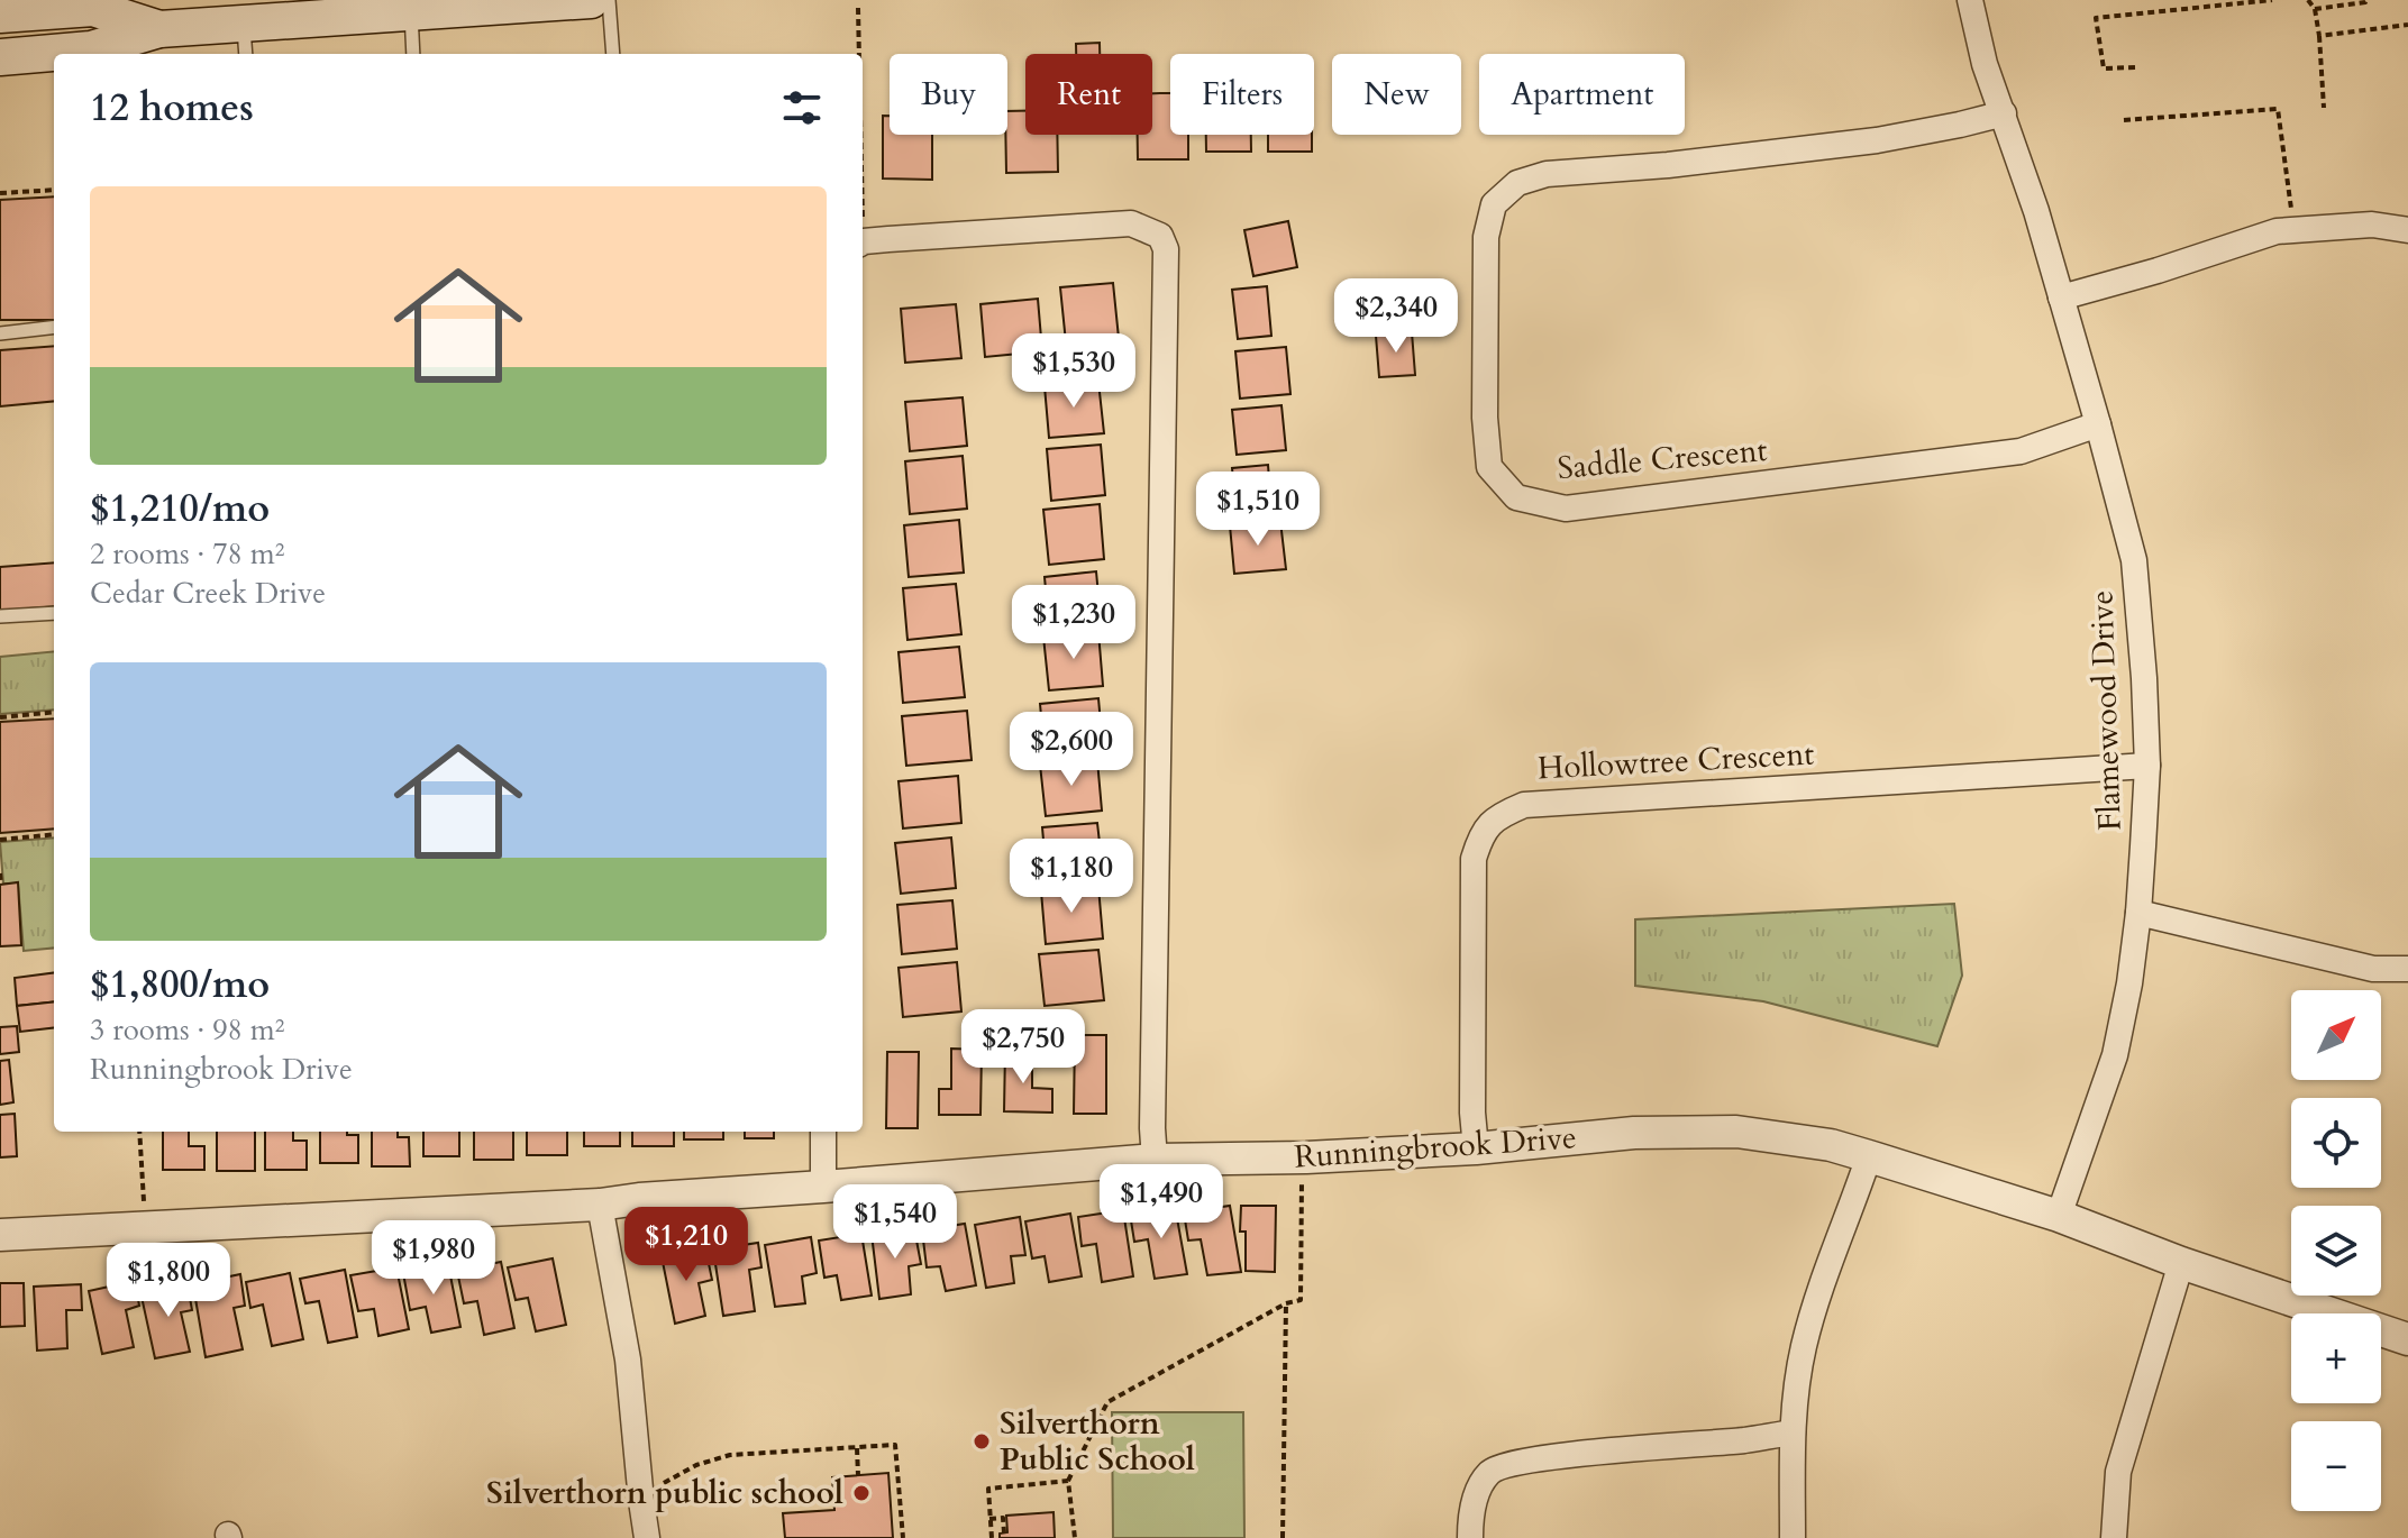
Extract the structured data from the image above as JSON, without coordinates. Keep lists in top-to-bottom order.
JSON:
{
  "streets": {
    "street": [
      "Saddle Crescent",
      "Flamewood Drive",
      "Hollowtree Crescent",
      "Runningbrook Drive"
    ]
  },
  "crossings": [
    ["Saddle Crescent", "Flamewood Drive"],
    ["Flamewood Drive", "Hollowtree Crescent"],
    ["Flamewood Drive", "Runningbrook Drive"],
    ["Hollowtree Crescent", "Runningbrook Drive"]
  ],
  "places": ["Silverthorn Public School", "Silverthorn public school"],
  "north": "top right",
  "page": {
    "chip": [
      "Buy",
      "Rent",
      "Filters",
      "New",
      "Apartment"
    ],
    "heading": "12 homes",
    "list": [
      {
        "name": "$1,210/mo",
        "note": "2 rooms · 78 m² · Cedar Creek Drive"
      },
      {
        "name": "$1,800/mo",
        "note": "3 rooms · 98 m² · Runningbrook Drive"
      }
    ],
    "price": [
      "$2,340",
      "$1,530",
      "$1,510",
      "$1,230",
      "$2,600",
      "$1,180",
      "$2,750",
      "$1,490",
      "$1,540",
      "$1,210",
      "$1,980",
      "$1,800"
    ],
    "map_buttons": ["+", "−"]
  }
}
